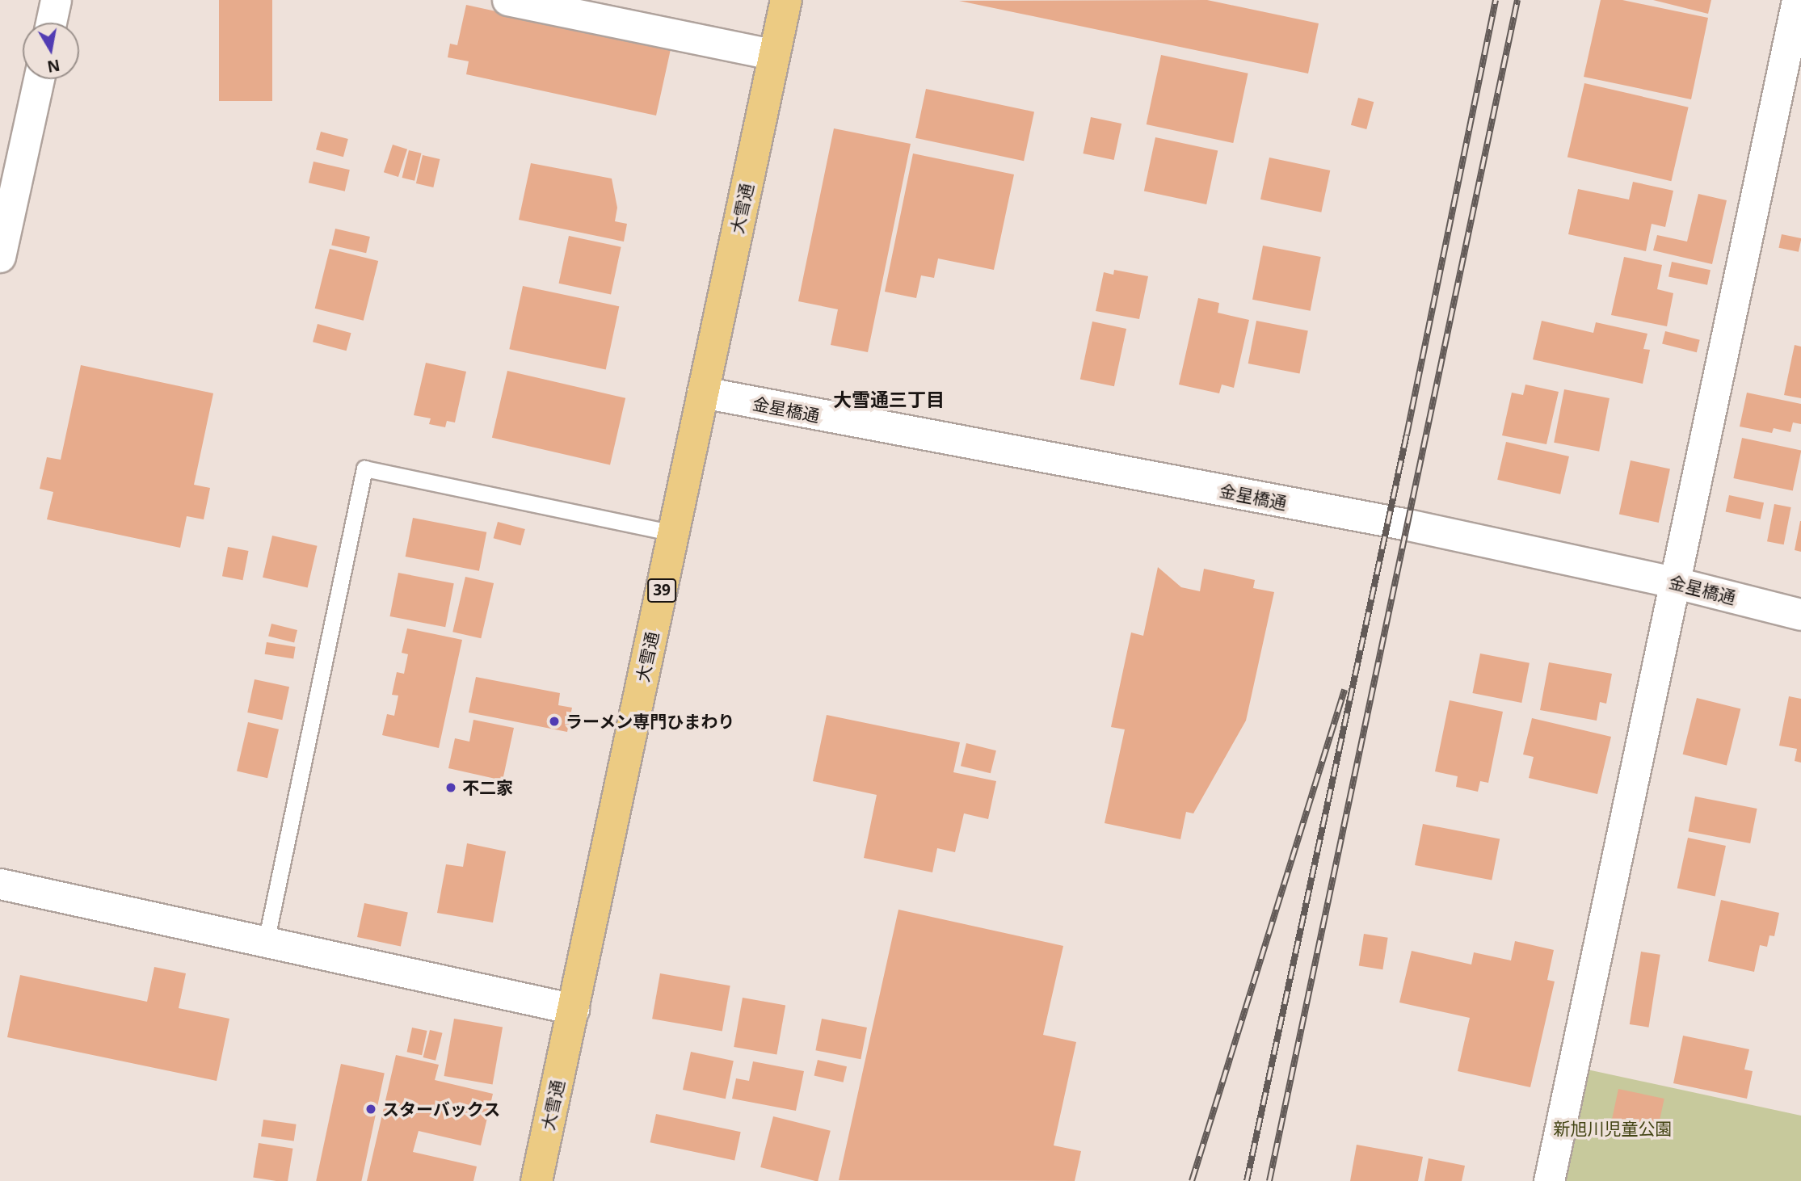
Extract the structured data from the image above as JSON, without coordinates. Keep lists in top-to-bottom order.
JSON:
{
  "streets": {
    "highway": ["大雪通", "39"],
    "street": ["金星橋通"]
  },
  "crossings": [
    ["大雪通", "金星橋通"]
  ],
  "districts": ["大雪通三丁目"],
  "parks": ["新旭川児童公園"],
  "places": ["ラーメン専門ひまわり", "不二家", "スターバックス"],
  "north": "bottom"
}
